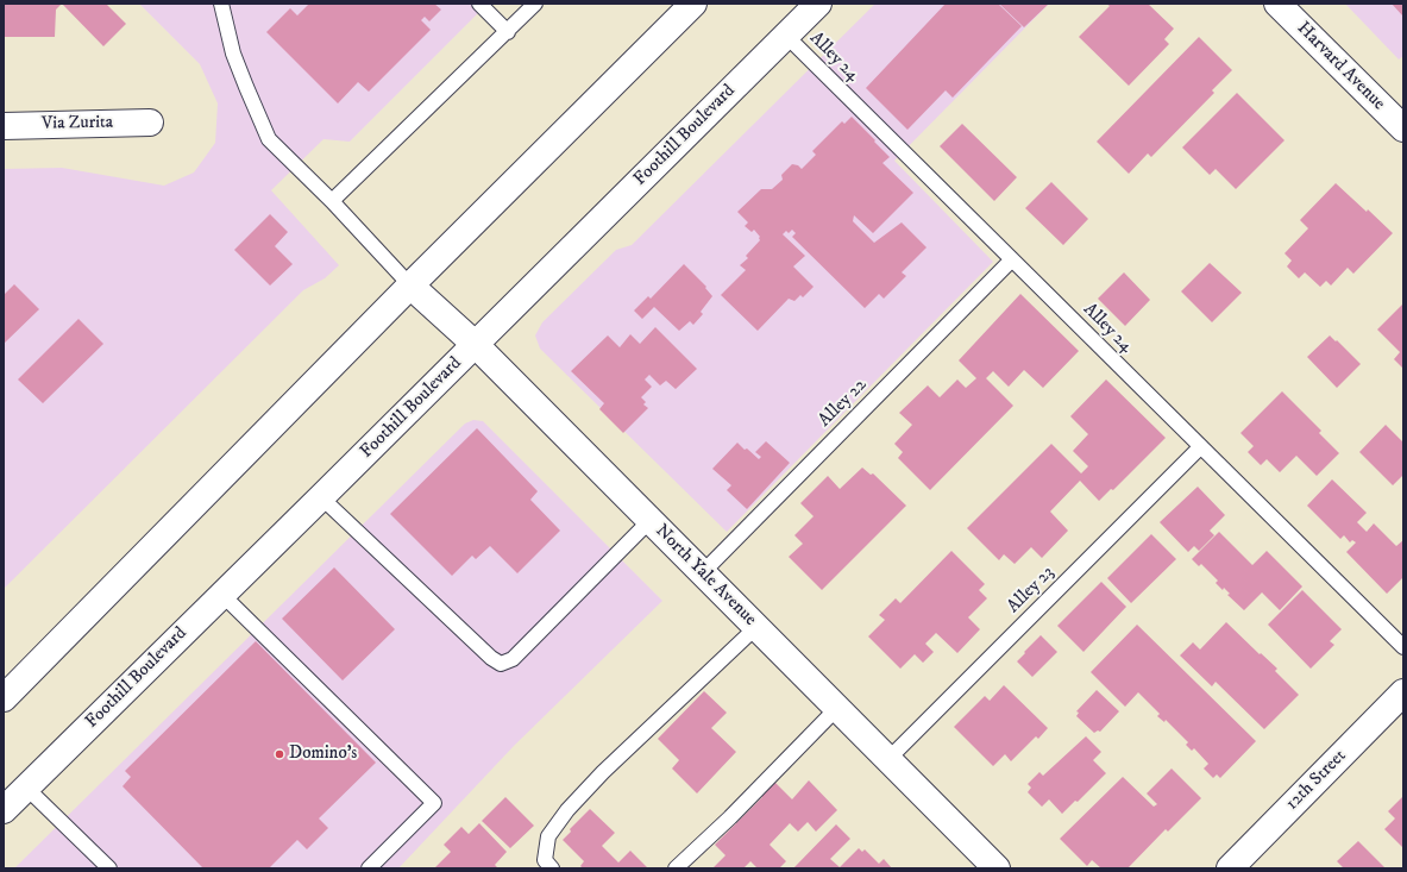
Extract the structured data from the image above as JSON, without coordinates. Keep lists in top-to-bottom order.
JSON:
{
  "streets": {
    "main road": [
      "Harvard Avenue",
      "Via Zurita",
      "Foothill Boulevard",
      "North Yale Avenue",
      "12th Street"
    ],
    "lane": ["Alley 24", "Alley 22", "Alley 23"]
  },
  "crossings": [
    ["Alley 24", "Foothill Boulevard"],
    ["Alley 24", "Alley 22"],
    ["Alley 24", "Alley 23"],
    ["Foothill Boulevard", "North Yale Avenue"],
    ["Alley 22", "North Yale Avenue"],
    ["North Yale Avenue", "Alley 23"]
  ],
  "places": ["Domino's"]
}
